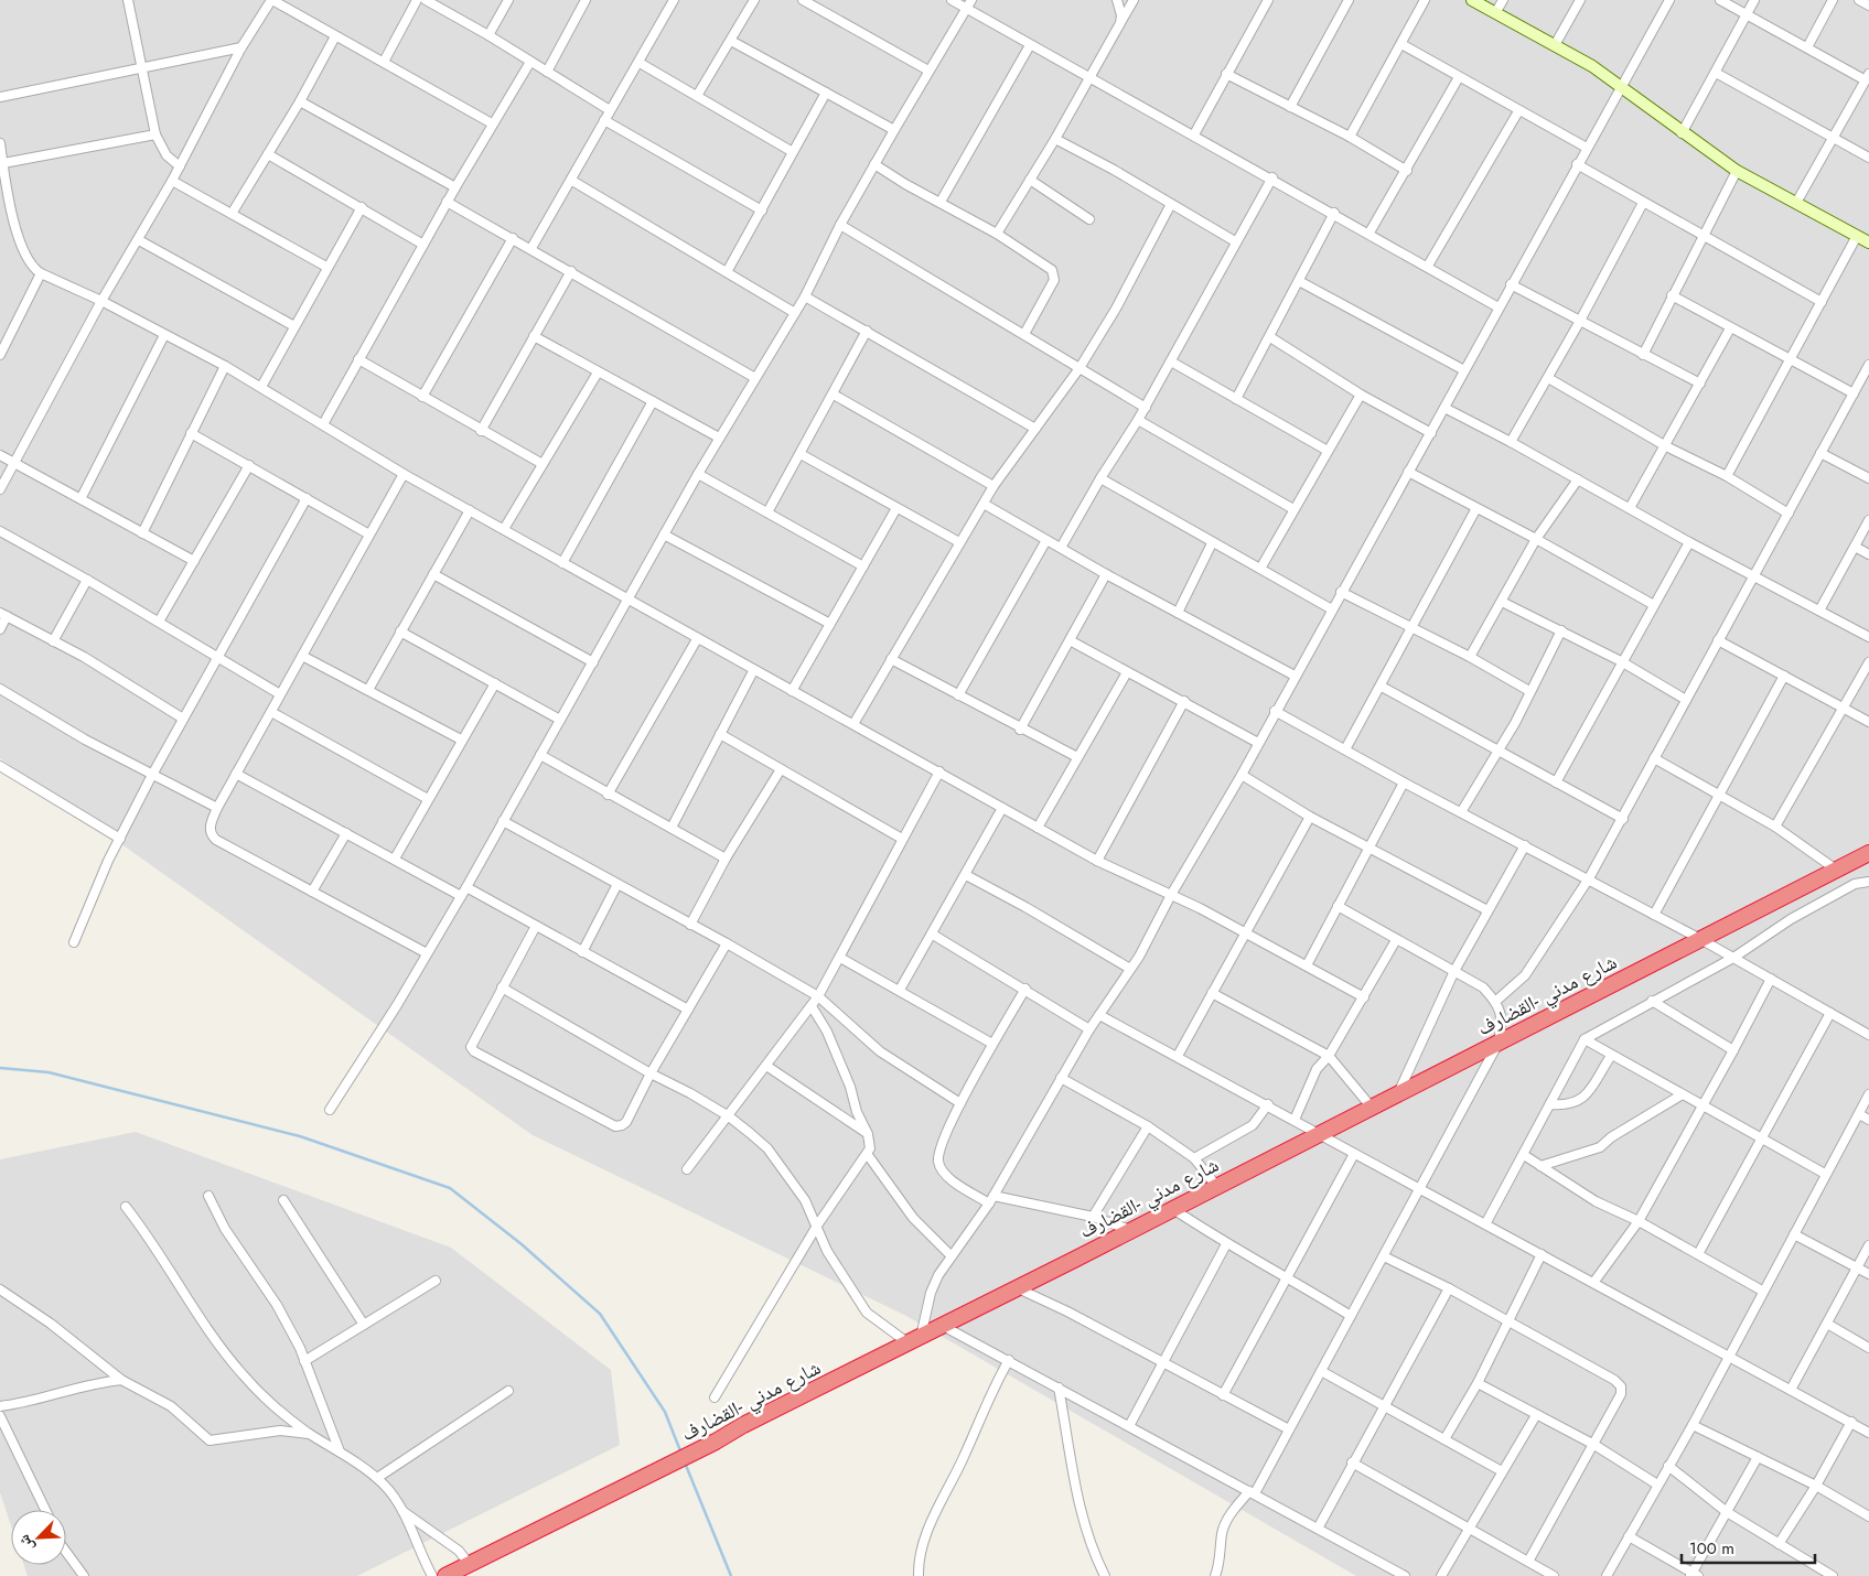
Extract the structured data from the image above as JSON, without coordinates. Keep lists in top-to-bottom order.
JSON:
{
  "streets": {
    "highway": ["شارع مدني -القضارف"]
  },
  "scale_bar": "100 m",
  "north": "bottom left"
}
